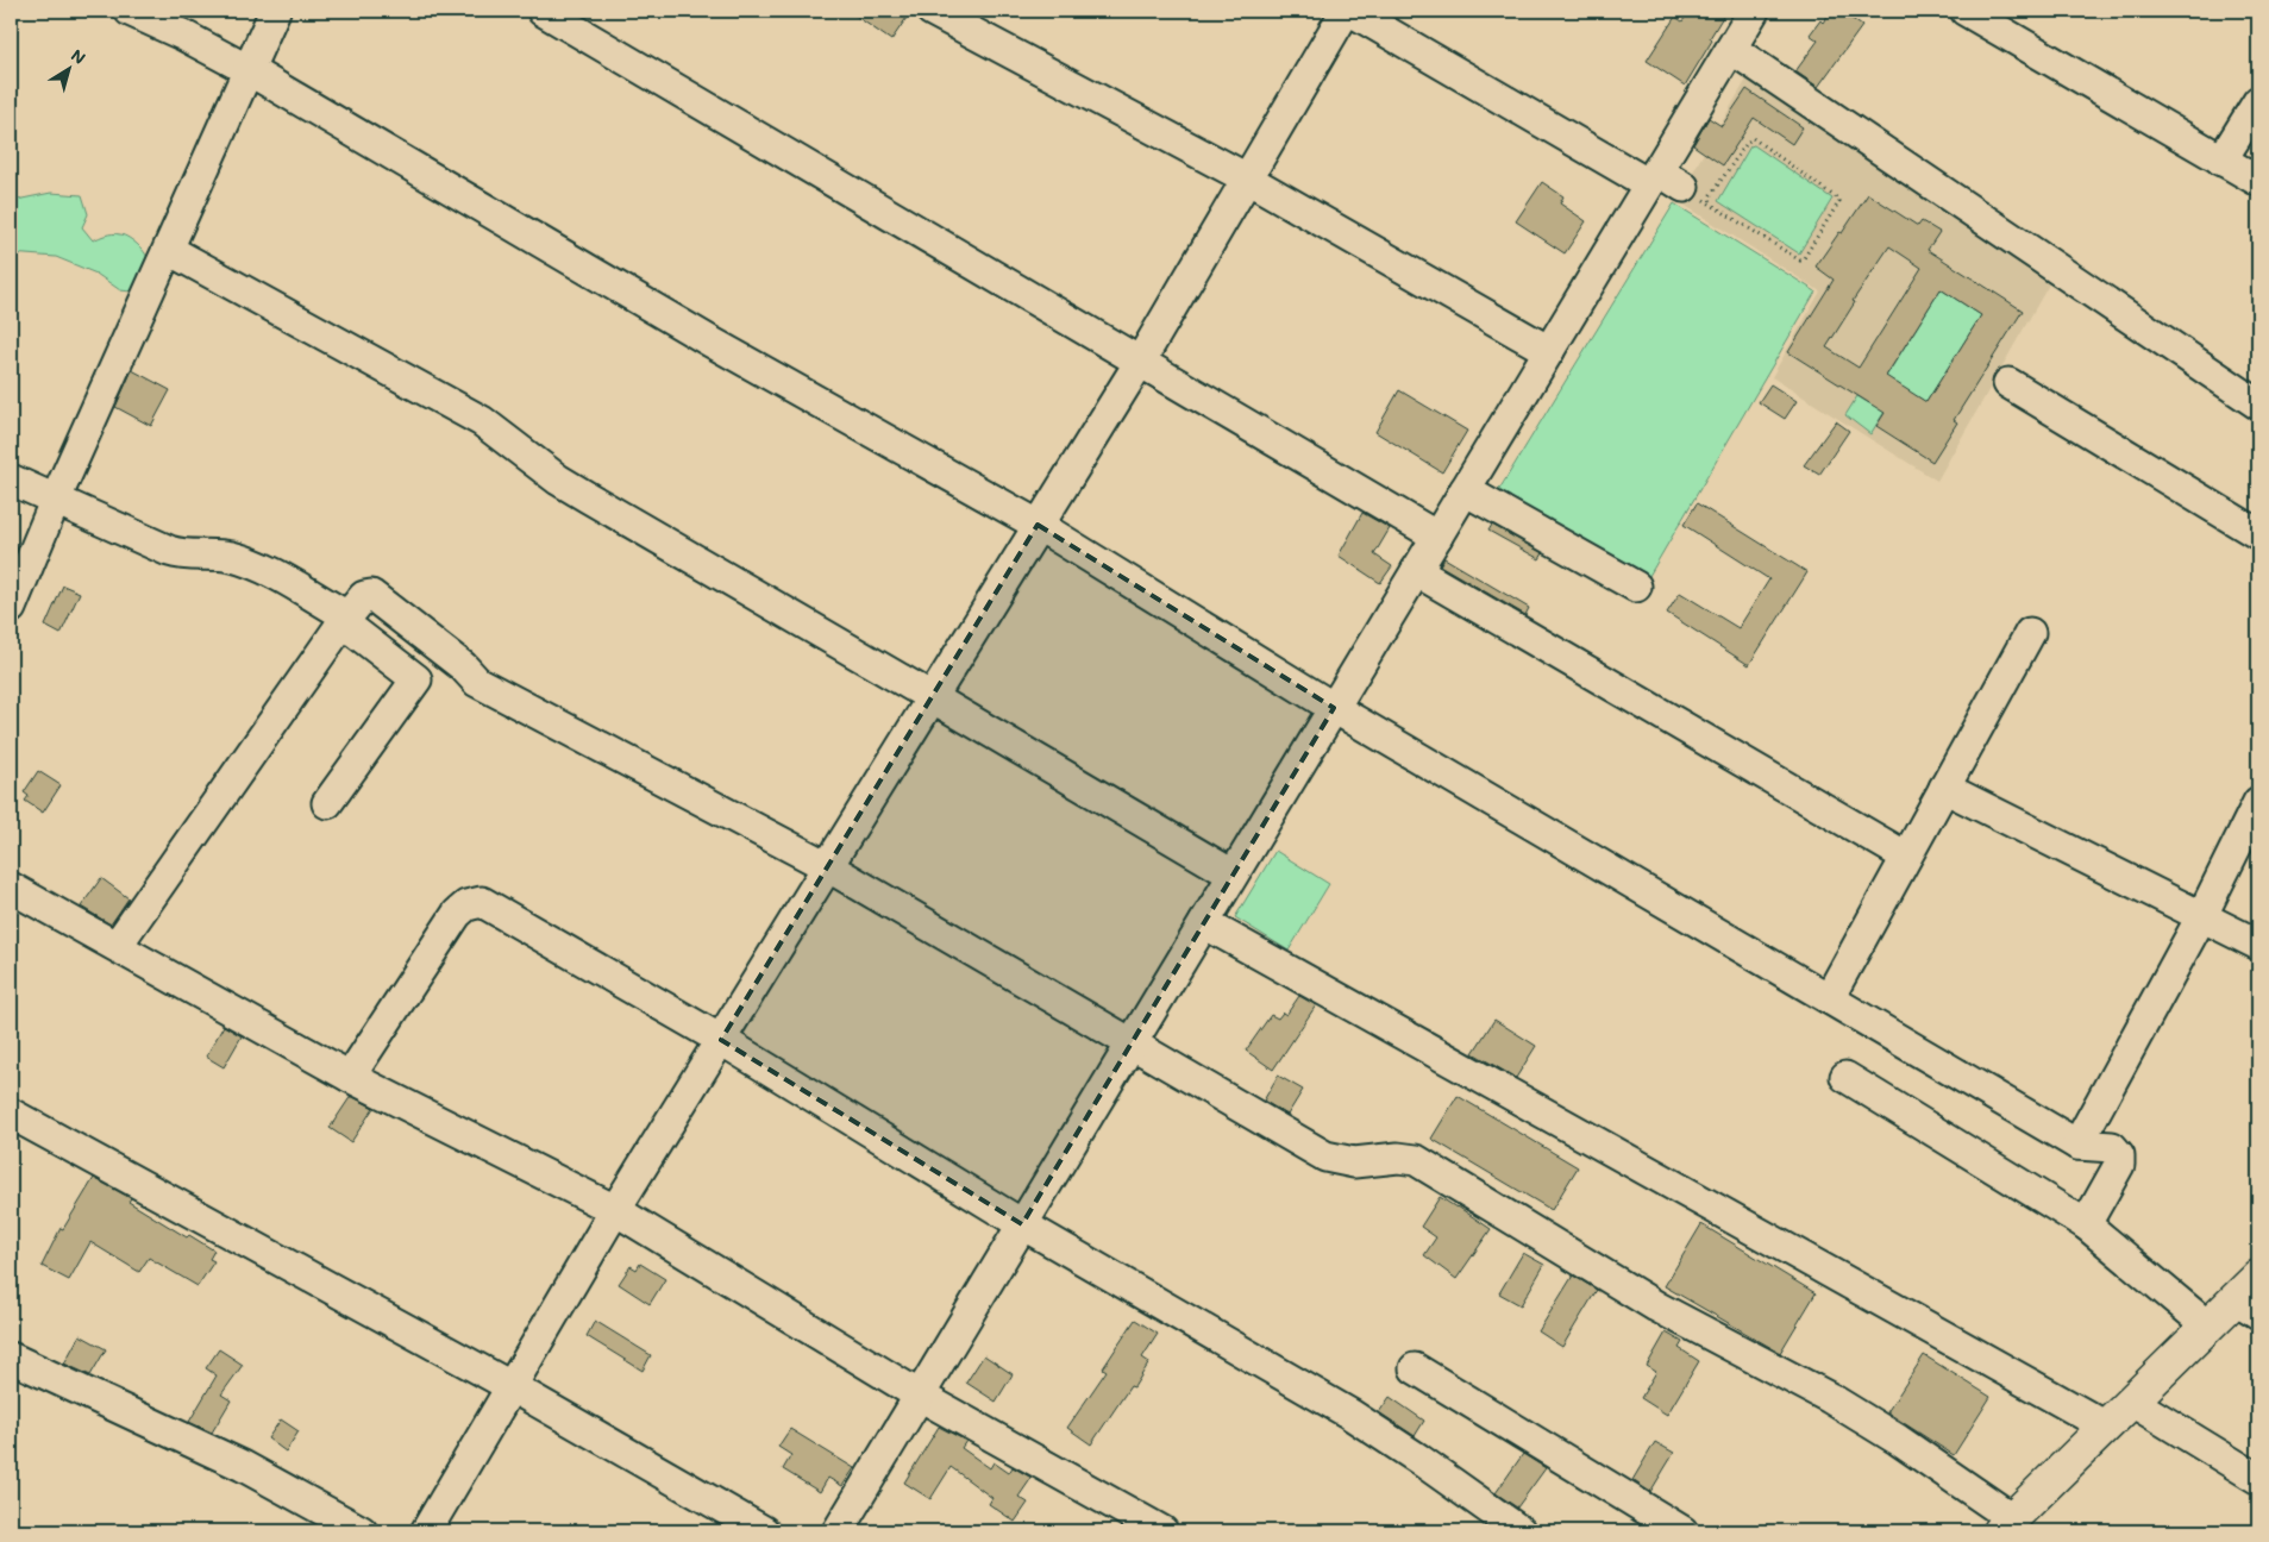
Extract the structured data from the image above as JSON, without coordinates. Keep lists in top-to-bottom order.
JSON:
{
  "north": "top right"
}
